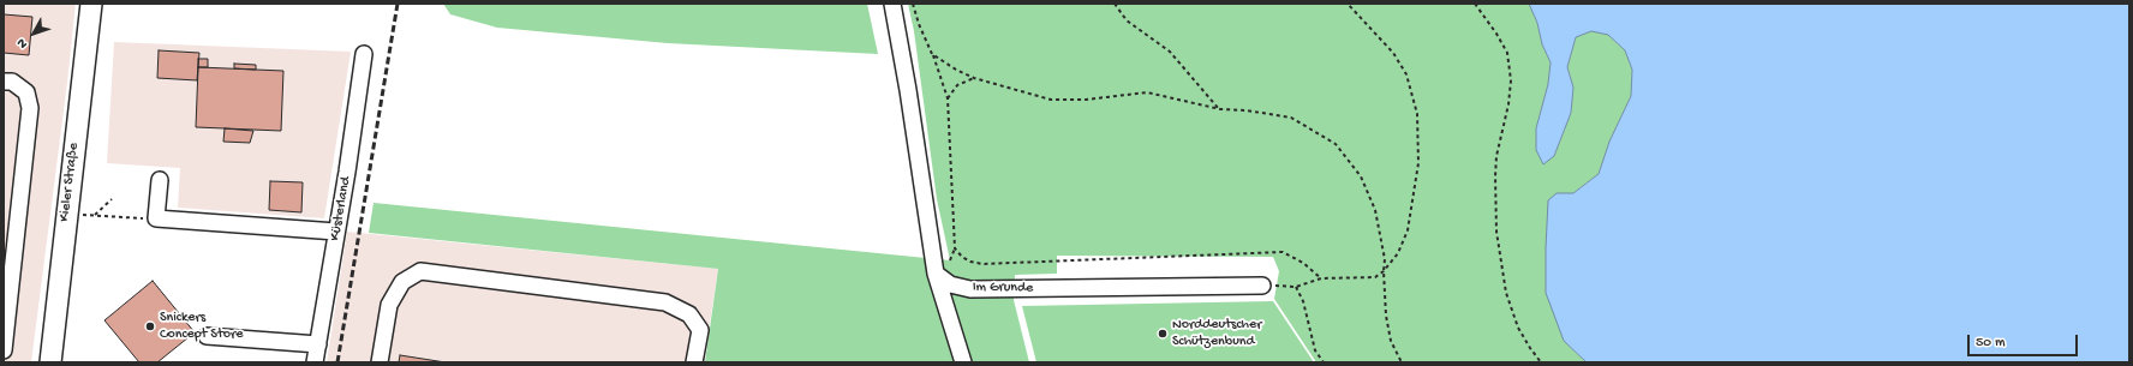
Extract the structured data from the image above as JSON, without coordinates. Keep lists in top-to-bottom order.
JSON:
{
  "streets": {
    "main road": ["Kieler Straße"],
    "street": ["Küsterland", "Im Grunde"]
  },
  "places": ["Snickers Concept Store", "Norddeutscher Schützenbund"],
  "scale_bar": "50 m",
  "north": "bottom left"
}
